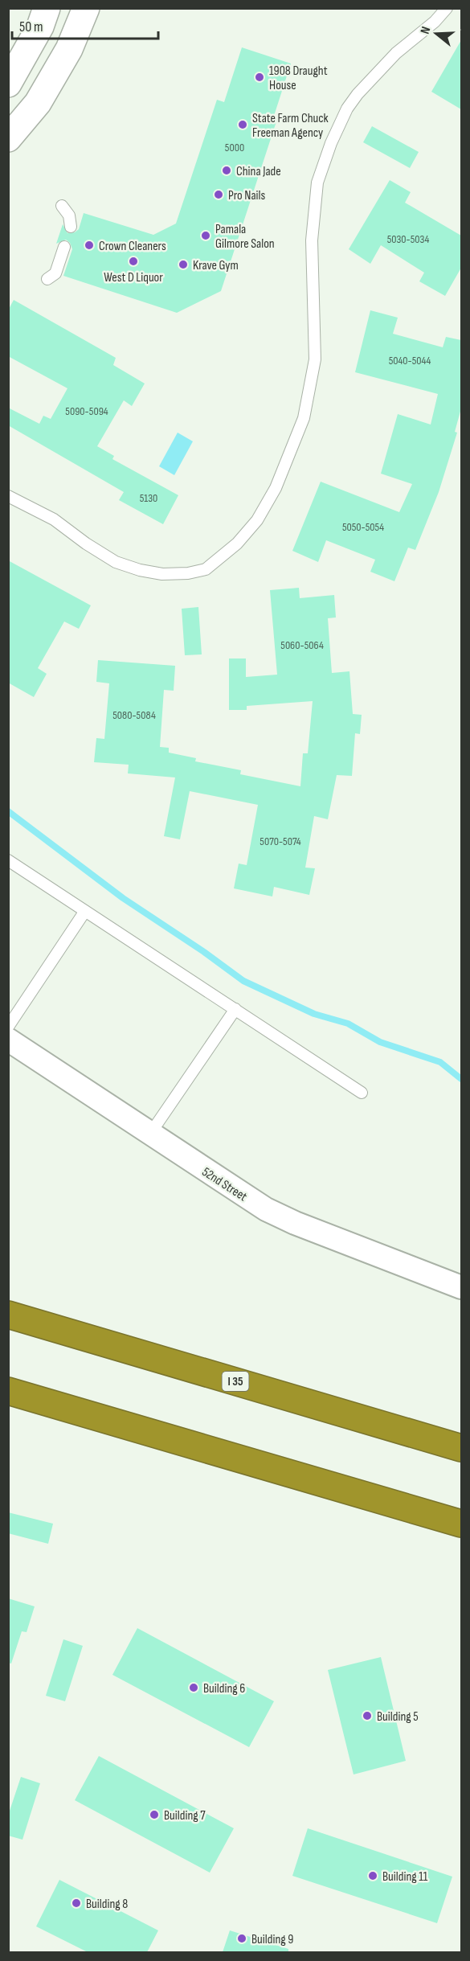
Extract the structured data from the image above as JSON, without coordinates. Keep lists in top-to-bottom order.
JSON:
{
  "streets": {
    "highway": ["I 35"],
    "street": ["52nd Street"]
  },
  "places": [
    "1908 Draught House",
    "State Farm Chuck Freeman Agency",
    "China Jade",
    "Pro Nails",
    "Pamala Gilmore Salon",
    "Crown Cleaners",
    "West D Liquor",
    "Krave Gym",
    "Building 6",
    "Building 5",
    "Building 7",
    "Building 11",
    "Building 8",
    "Building 9"
  ],
  "house_numbers": [
    "5000",
    "5030-5034",
    "5040-5044",
    "5090-5094",
    "5130",
    "5050-5054",
    "5060-5064",
    "5080-5084",
    "5070-5074"
  ],
  "scale_bar": "50 m",
  "north": "left"
}
